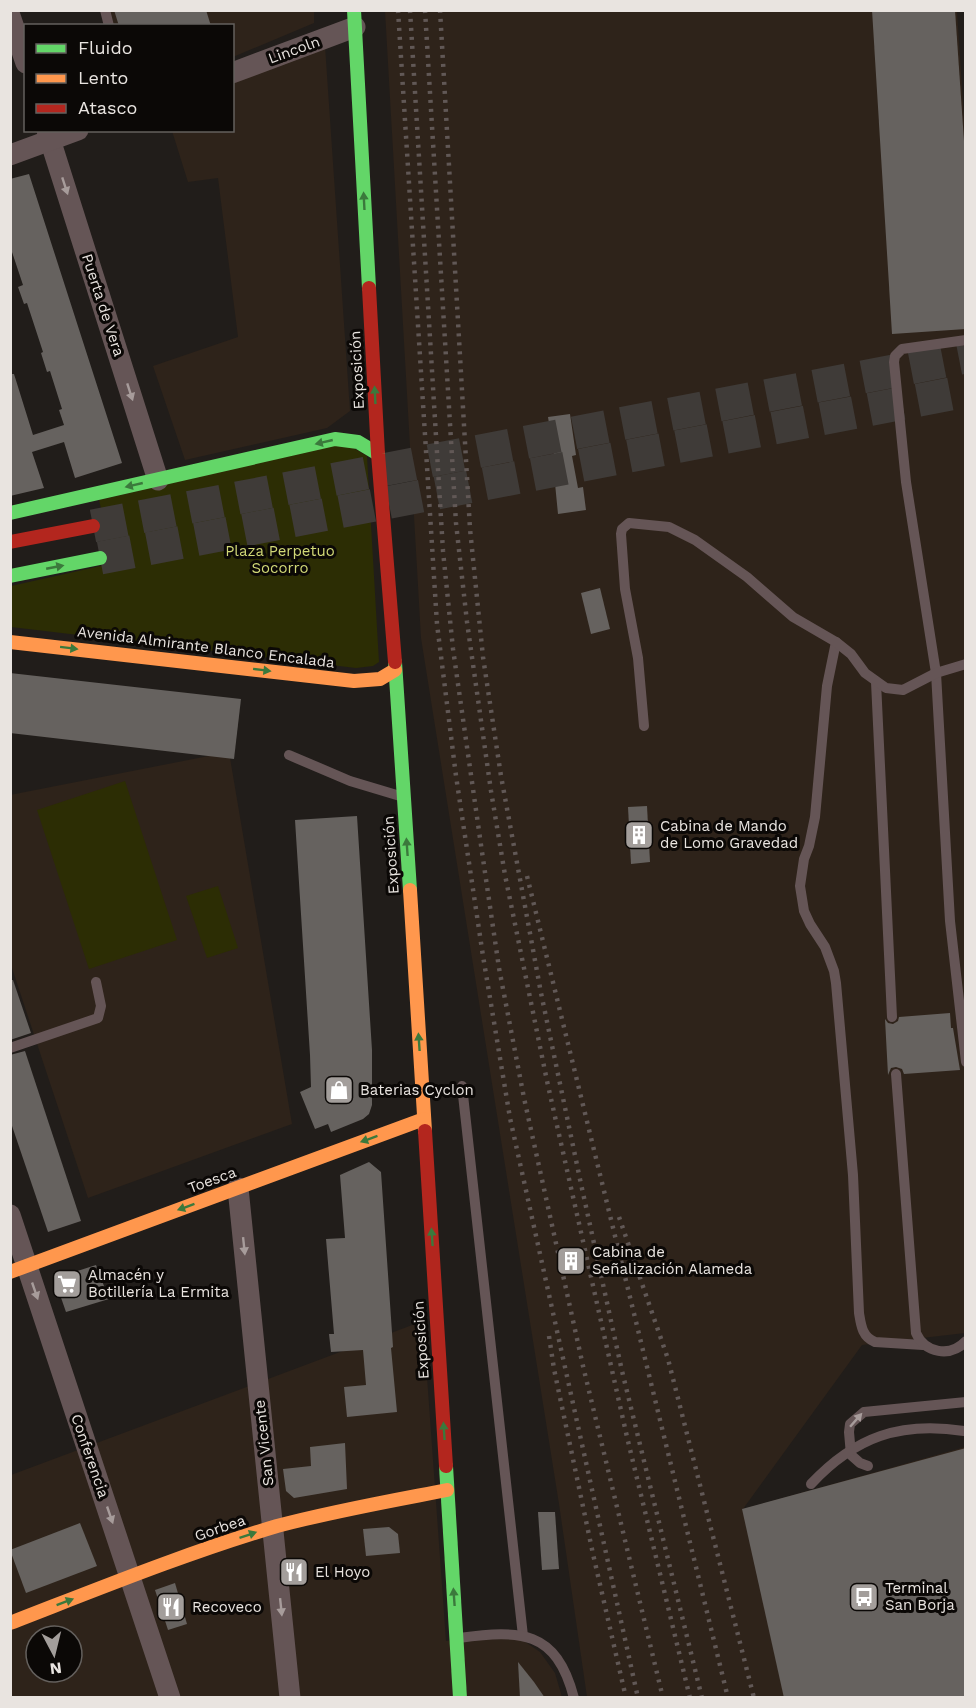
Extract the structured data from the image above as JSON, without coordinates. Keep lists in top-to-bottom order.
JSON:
{
  "streets": {
    "main road": [
      "Exposición",
      "Avenida Almirante Blanco Encalada",
      "Toesca",
      "Gorbea"
    ],
    "street": [
      "Lincoln",
      "Puerta de Vera",
      "San Vicente",
      "Conferencia"
    ]
  },
  "crossings": [
    ["Lincoln", "Exposición"],
    ["Exposición", "Avenida Almirante Blanco Encalada"],
    ["Exposición", "Toesca"],
    ["Exposición", "Gorbea"],
    ["Toesca", "San Vicente"],
    ["Toesca", "Conferencia"],
    ["San Vicente", "Gorbea"],
    ["Conferencia", "Gorbea"]
  ],
  "one_way": [
    "Puerta de Vera",
    "Exposición",
    "Toesca",
    "San Vicente",
    "Conferencia",
    "Gorbea"
  ],
  "parks": ["Plaza Perpetuo Socorro"],
  "places": {
    "building": ["Cabina de Mando de Lomo Gravedad", "Cabina de Señalización Alameda"],
    "shop": ["Baterias Cyclon"],
    "supermarket": ["Almacén y Botillería La Ermita"],
    "restaurant": ["El Hoyo", "Recoveco"],
    "bus stop": ["Terminal San Borja"]
  },
  "legend": ["Fluido", "Lento", "Atasco"],
  "north": "bottom"
}
